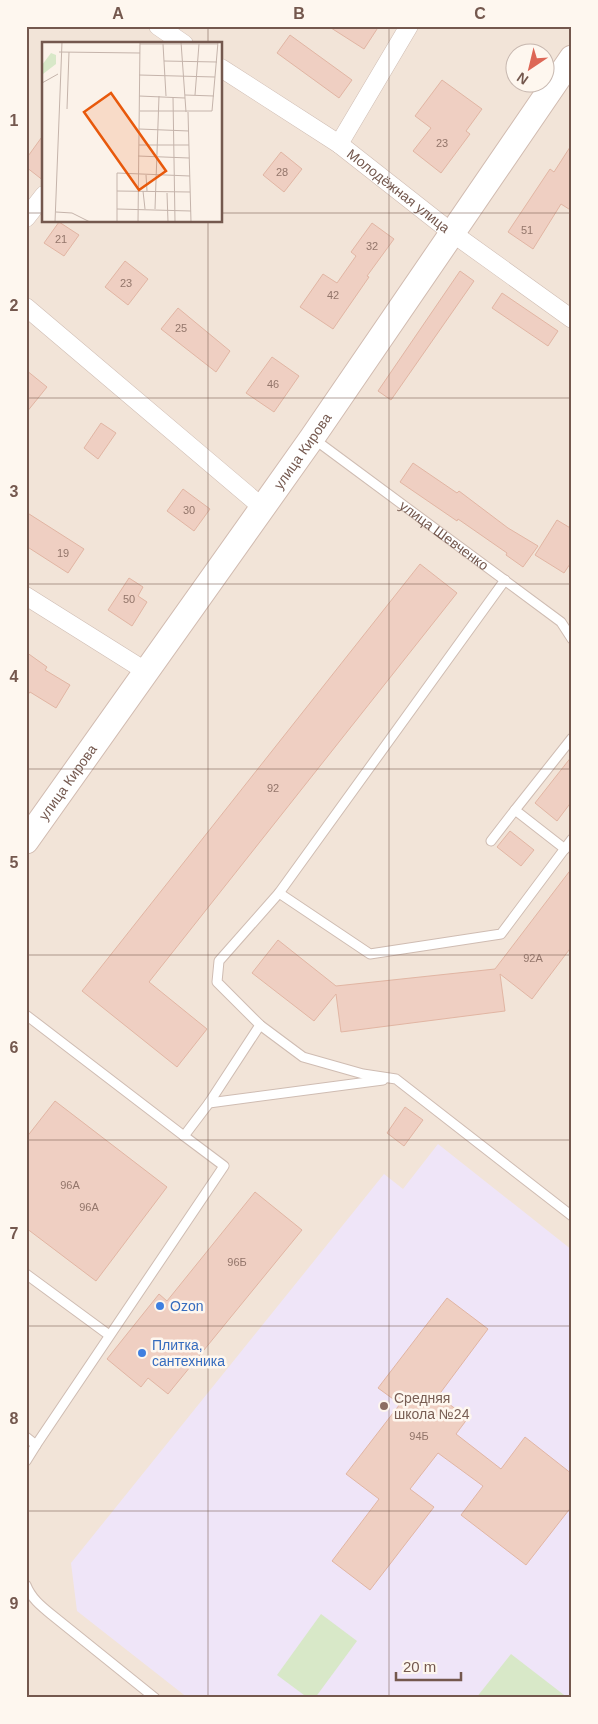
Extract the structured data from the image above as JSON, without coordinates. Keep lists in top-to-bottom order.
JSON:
{
  "streets": {
    "main road": ["улица Кирова"],
    "street": ["Молодёжная улица"],
    "lane": ["улица Шевченко"]
  },
  "crossings": [
    ["Молодёжная улица", "улица Кирова"],
    ["улица Кирова", "улица Шевченко"]
  ],
  "places": ["Ozon", "Плитка, сантехника", "Средняя школа №24"],
  "house_numbers": [
    "23",
    "28",
    "51",
    "21",
    "32",
    "23",
    "42",
    "25",
    "46",
    "30",
    "19",
    "50",
    "92",
    "92А",
    "96А",
    "96А",
    "96Б",
    "94Б"
  ],
  "scale_bar": "20 m",
  "north": "bottom left",
  "grid": {
    "columns": ["A", "B", "C"],
    "rows": [
      "1",
      "2",
      "3",
      "4",
      "5",
      "6",
      "7",
      "8",
      "9"
    ]
  }
}
